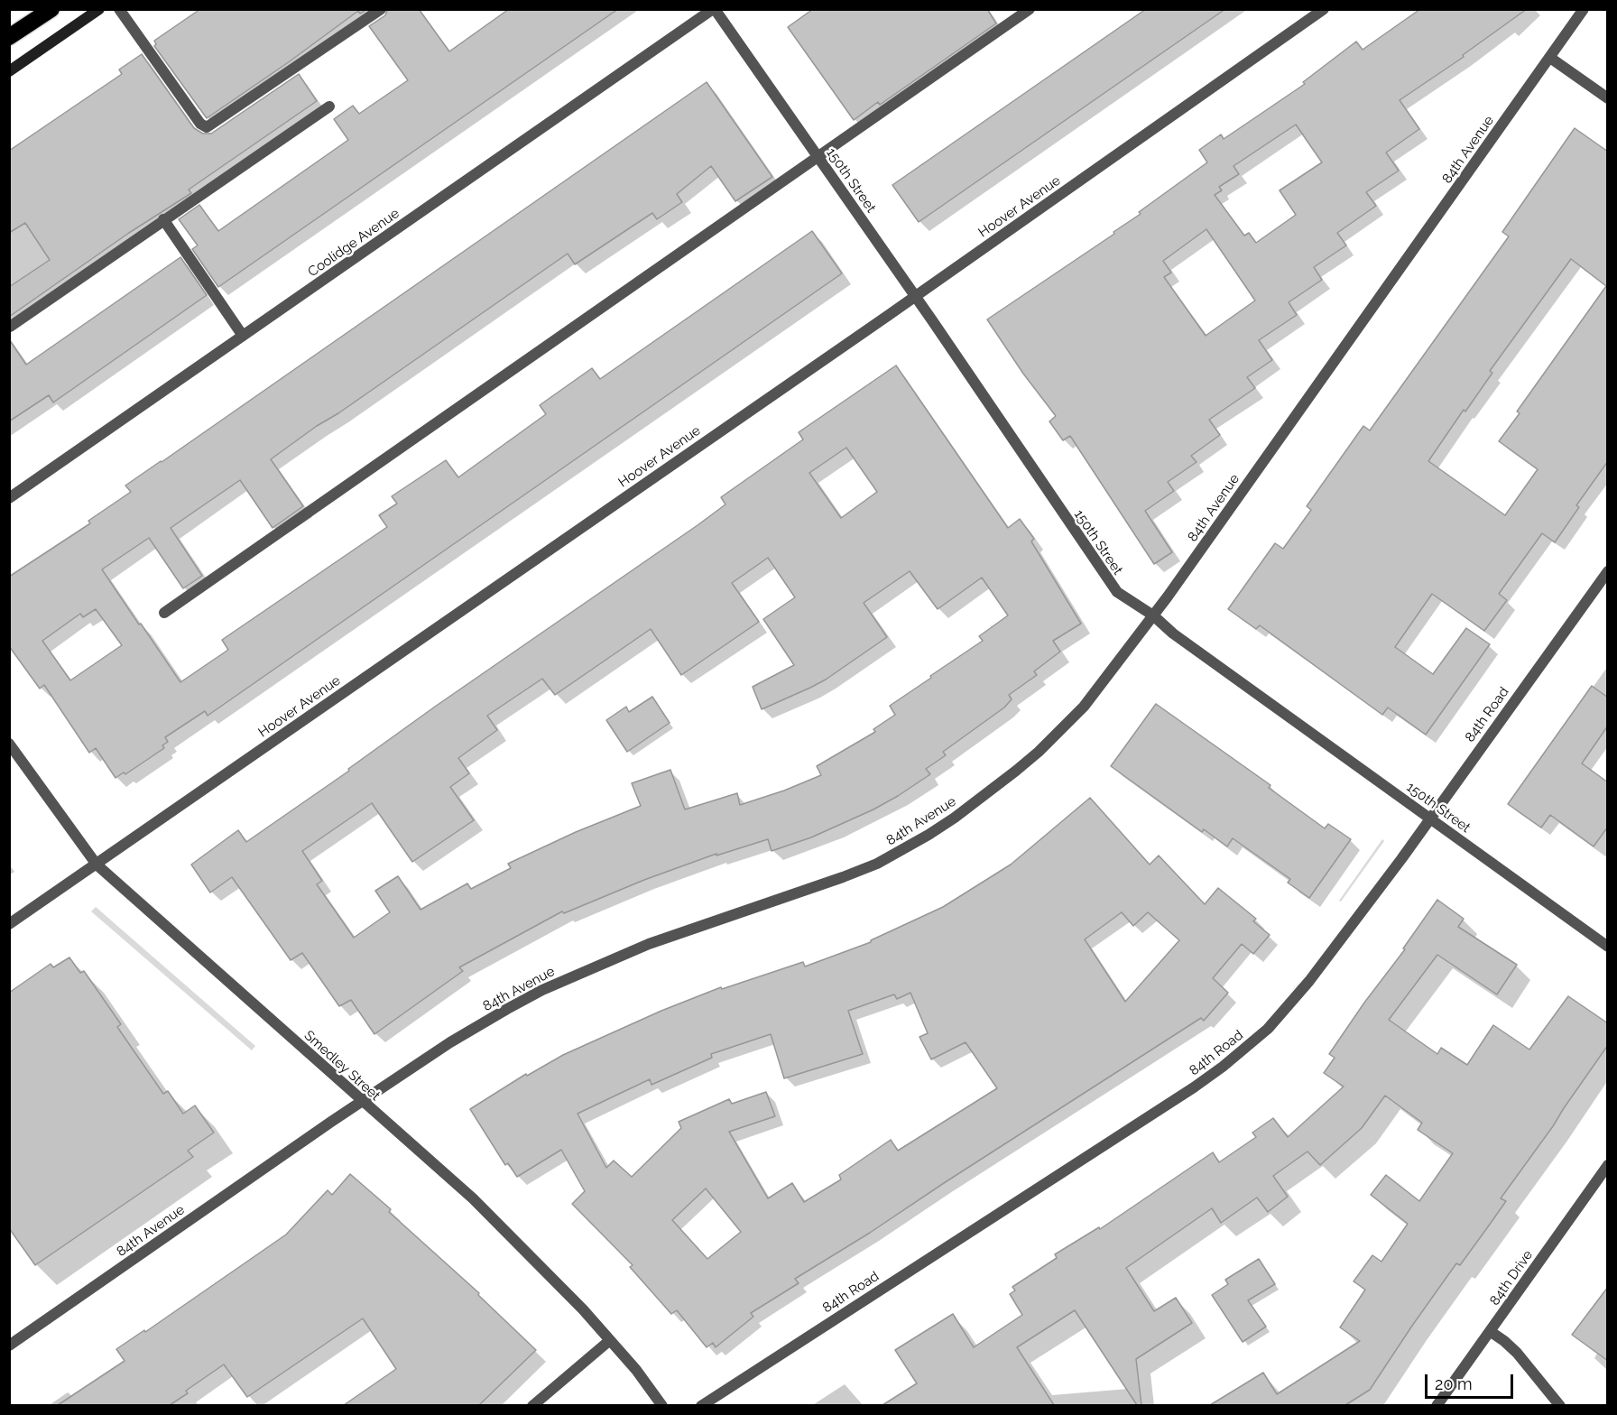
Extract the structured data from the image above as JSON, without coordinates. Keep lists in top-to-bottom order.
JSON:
{
  "streets": {
    "street": [
      "84th Avenue",
      "150th Street",
      "Hoover Avenue",
      "Coolidge Avenue",
      "84th Road",
      "Smedley Street",
      "84th Drive"
    ]
  },
  "crossings": [
    ["84th Avenue", "150th Street"],
    ["84th Avenue", "Smedley Street"],
    ["150th Street", "Hoover Avenue"],
    ["150th Street", "Coolidge Avenue"],
    ["150th Street", "84th Road"],
    ["Hoover Avenue", "Smedley Street"]
  ],
  "scale_bar": "20 m"
}
